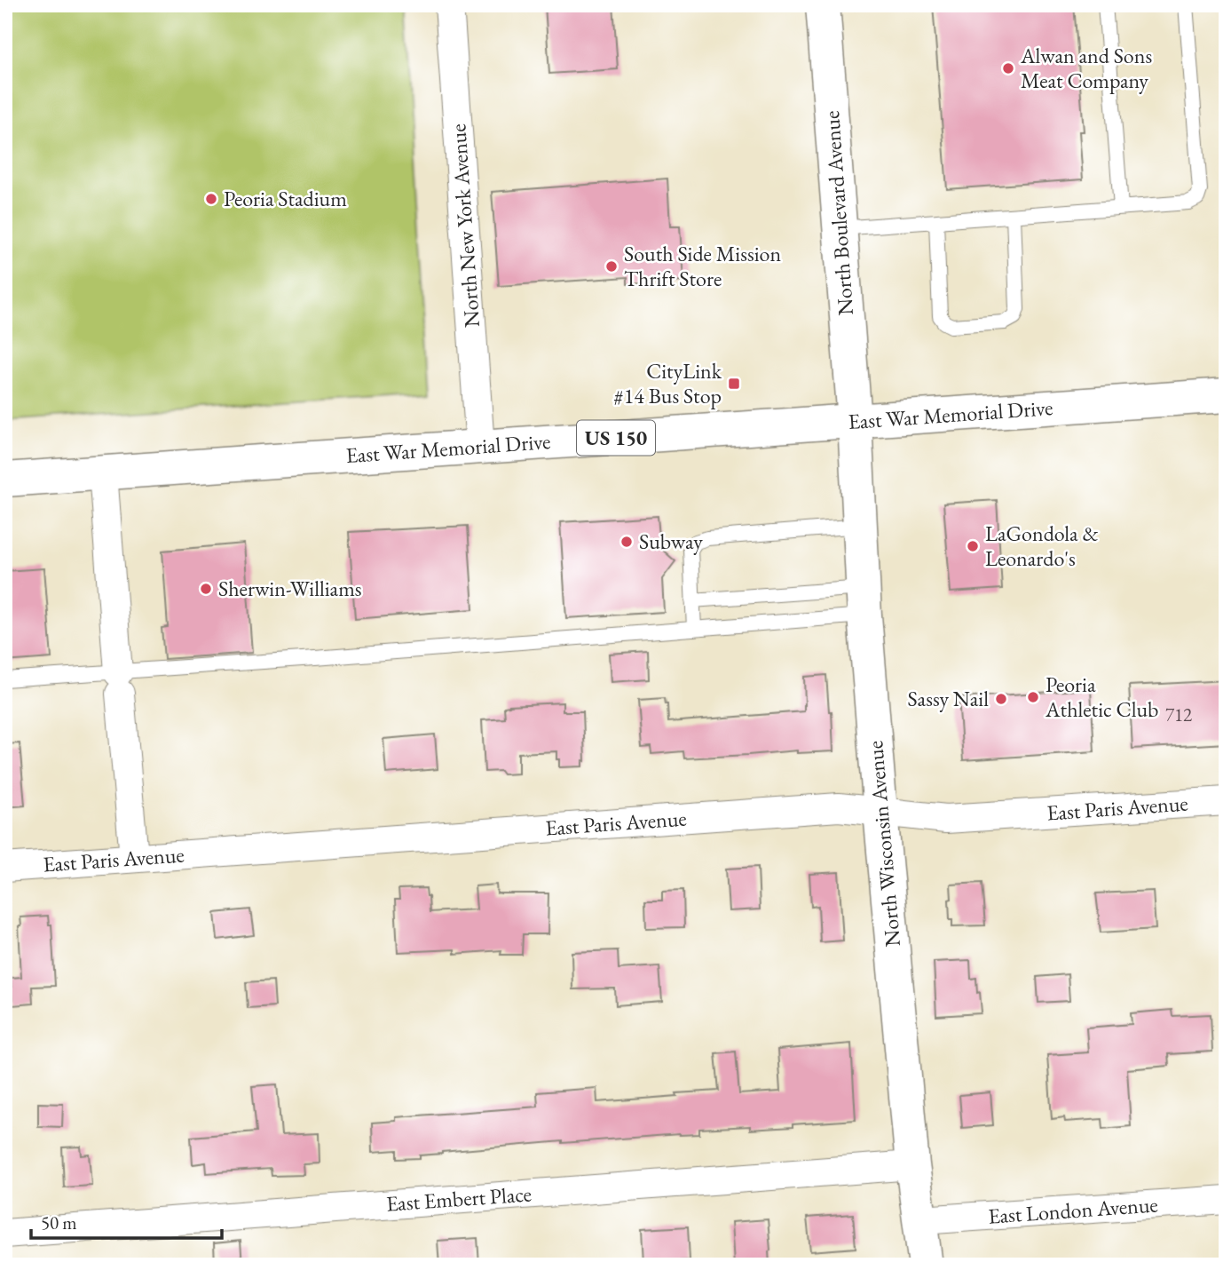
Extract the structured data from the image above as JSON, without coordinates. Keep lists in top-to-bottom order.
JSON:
{
  "streets": {
    "main road": [
      "North Boulevard Avenue",
      "East War Memorial Drive",
      "US 150",
      "North Wisconsin Avenue"
    ],
    "street": [
      "North New York Avenue",
      "East Paris Avenue",
      "East Embert Place",
      "East London Avenue"
    ]
  },
  "crossings": [
    ["North Boulevard Avenue", "East War Memorial Drive"],
    ["North Boulevard Avenue", "North Wisconsin Avenue"],
    ["North New York Avenue", "East War Memorial Drive"],
    ["East War Memorial Drive", "North Wisconsin Avenue"],
    ["East Paris Avenue", "North Wisconsin Avenue"],
    ["North Wisconsin Avenue", "East Embert Place"],
    ["North Wisconsin Avenue", "East London Avenue"]
  ],
  "places": {
    "other": [
      "Alwan and Sons Meat Company",
      "Peoria Stadium",
      "South Side Mission Thrift Store",
      "Subway",
      "LaGondola & Leonardo's",
      "Sherwin-Williams",
      "Peoria Athletic Club",
      "Sassy Nail"
    ],
    "transit": ["CityLink #14 Bus Stop"]
  },
  "house_numbers": ["712"],
  "scale_bar": "50 m"
}
